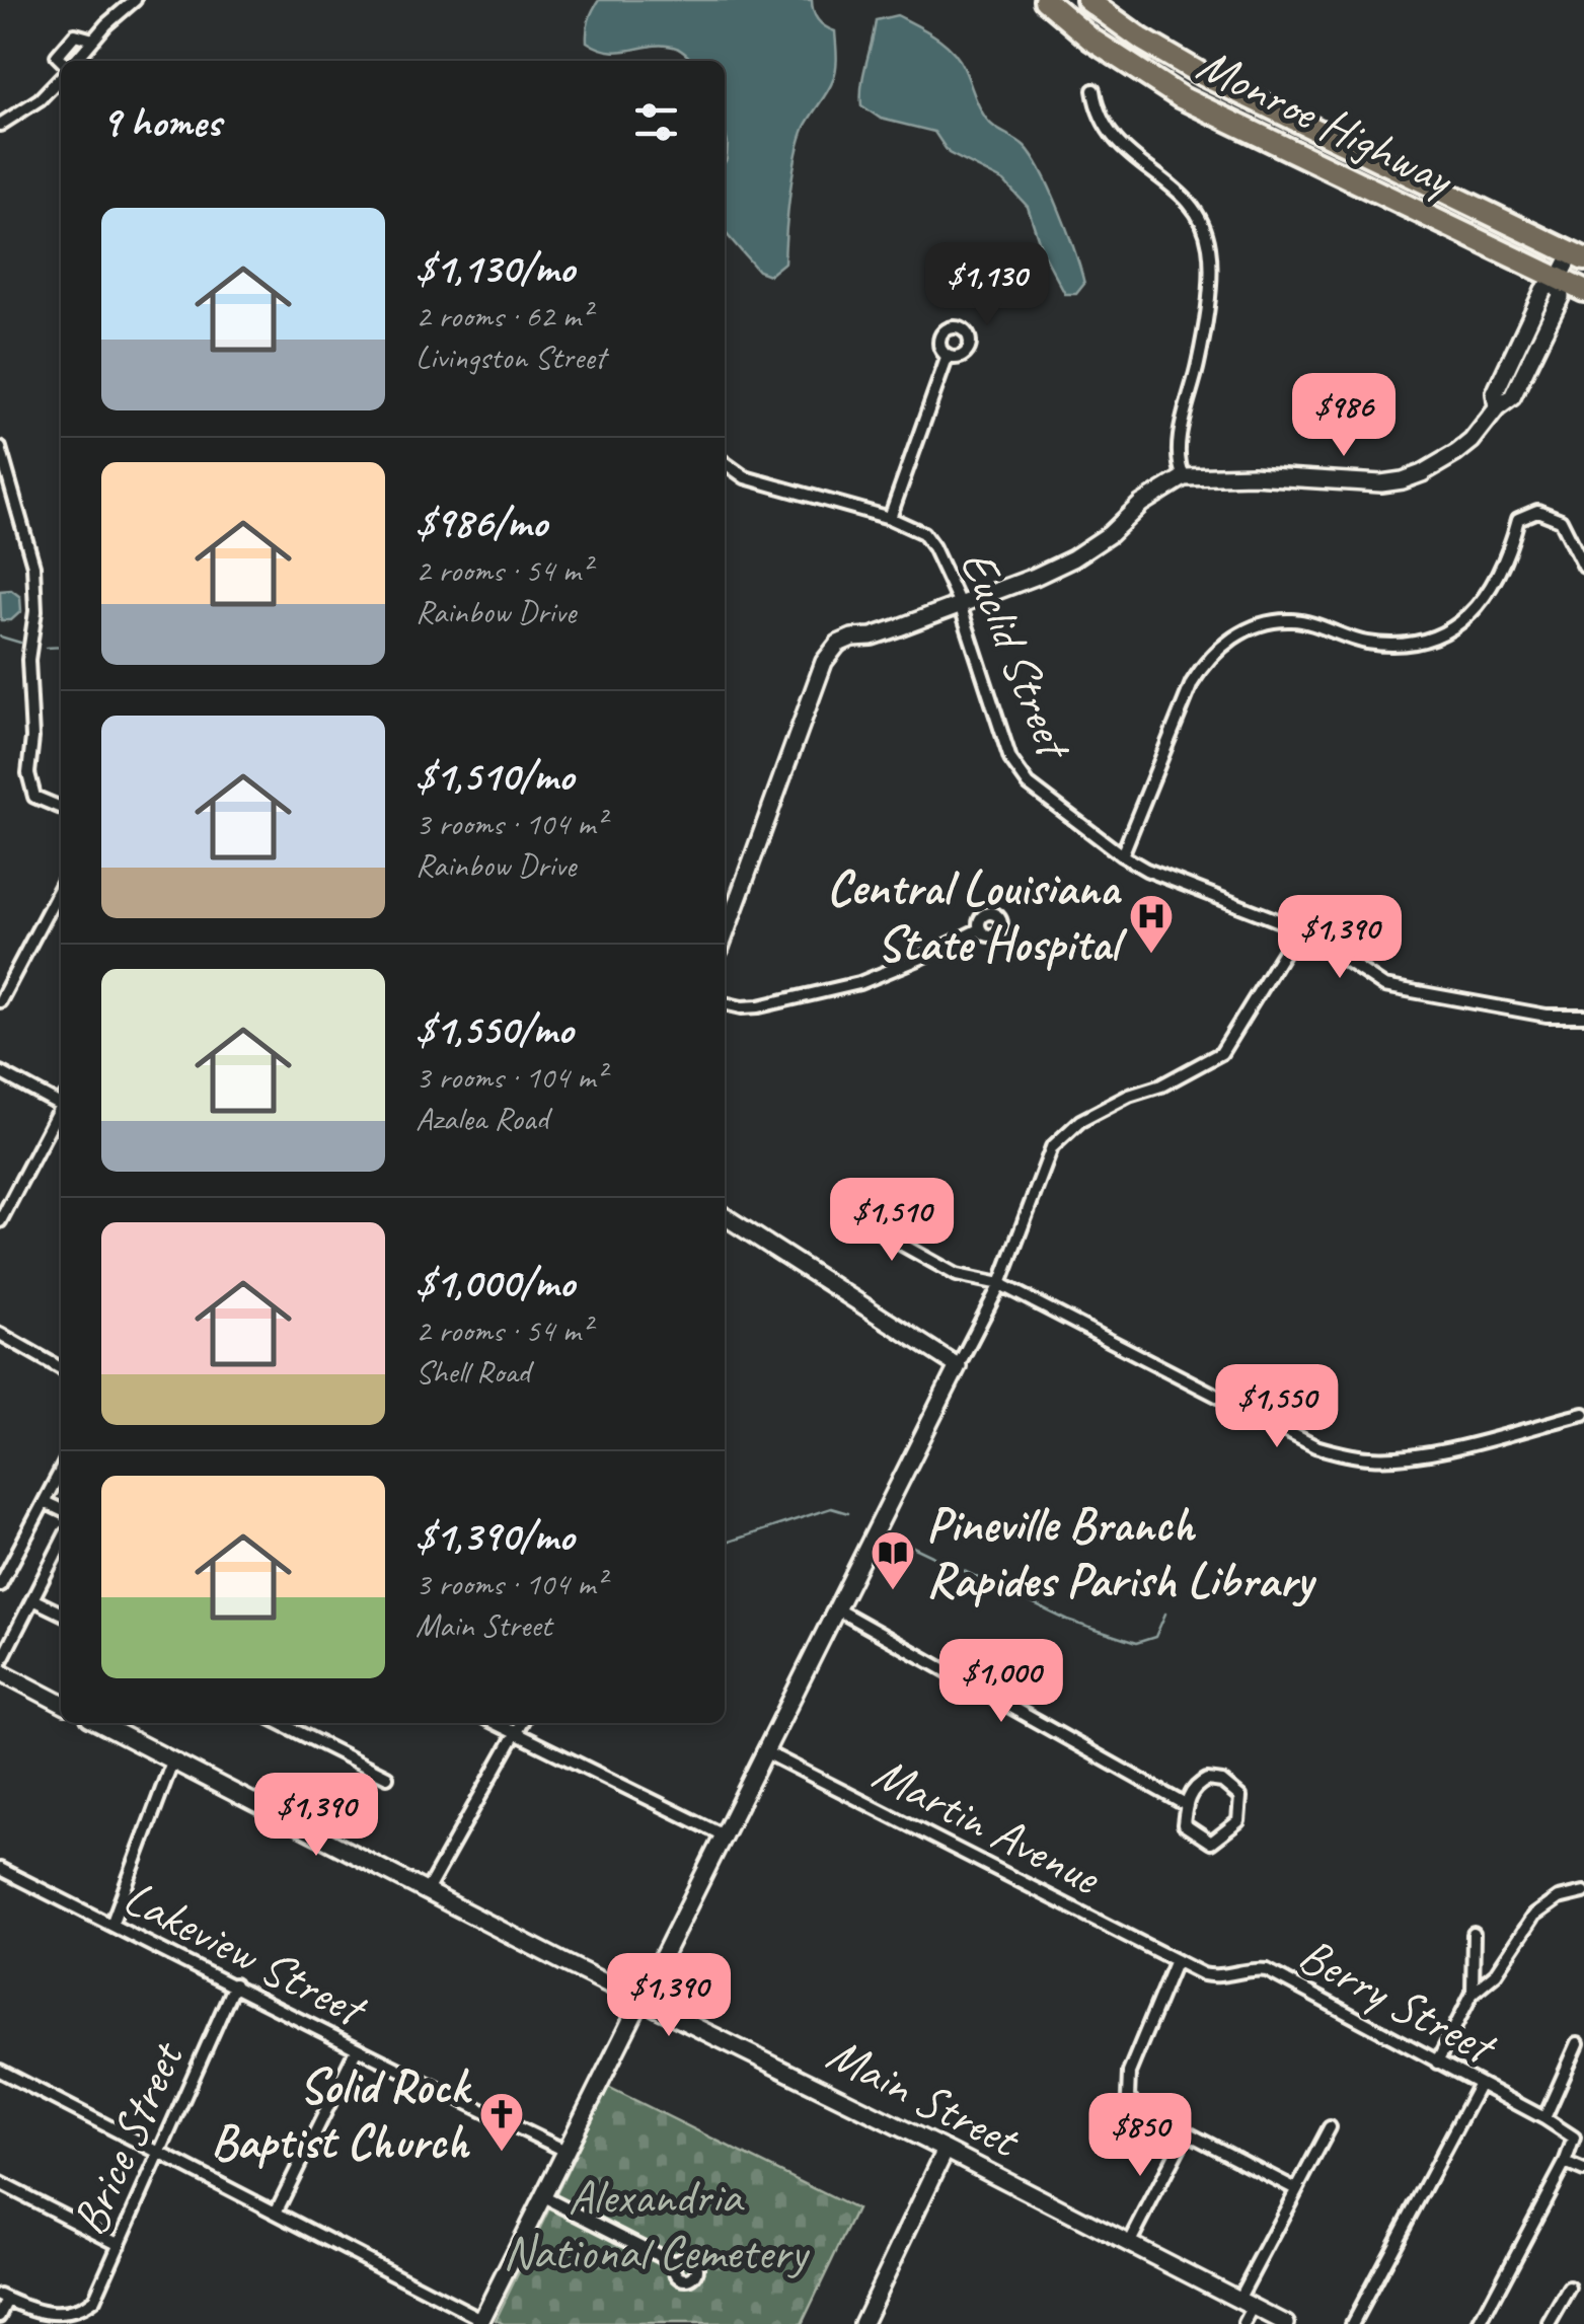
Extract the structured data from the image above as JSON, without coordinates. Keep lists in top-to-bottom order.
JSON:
{
  "streets": {
    "highway": ["Monroe Highway"],
    "street": [
      "Euclid Street",
      "Martin Avenue",
      "Lakeview Street",
      "Berry Street",
      "Main Street",
      "Brice Street"
    ]
  },
  "crossings": [
    ["Martin Avenue", "Berry Street"],
    ["Lakeview Street", "Brice Street"]
  ],
  "parks": ["Alexandria National Cemetery"],
  "places": {
    "hospital": ["Central Louisiana State Hospital"],
    "library": ["Pineville Branch Rapides Parish Library"],
    "church": ["Solid Rock Baptist Church"]
  },
  "page": {
    "heading": "9 homes",
    "list": [
      {
        "name": "$1,130/mo",
        "note": "2 rooms · 62 m² · Livingston Street"
      },
      {
        "name": "$986/mo",
        "note": "2 rooms · 54 m² · Rainbow Drive"
      },
      {
        "name": "$1,510/mo",
        "note": "3 rooms · 104 m² · Rainbow Drive"
      },
      {
        "name": "$1,550/mo",
        "note": "3 rooms · 104 m² · Azalea Road"
      },
      {
        "name": "$1,000/mo",
        "note": "2 rooms · 54 m² · Shell Road"
      },
      {
        "name": "$1,390/mo",
        "note": "3 rooms · 104 m² · Main Street"
      }
    ],
    "price": [
      "$1,130",
      "$986",
      "$1,390",
      "$1,510",
      "$1,550",
      "$1,000",
      "$1,390",
      "$1,390",
      "$850"
    ]
  }
}
